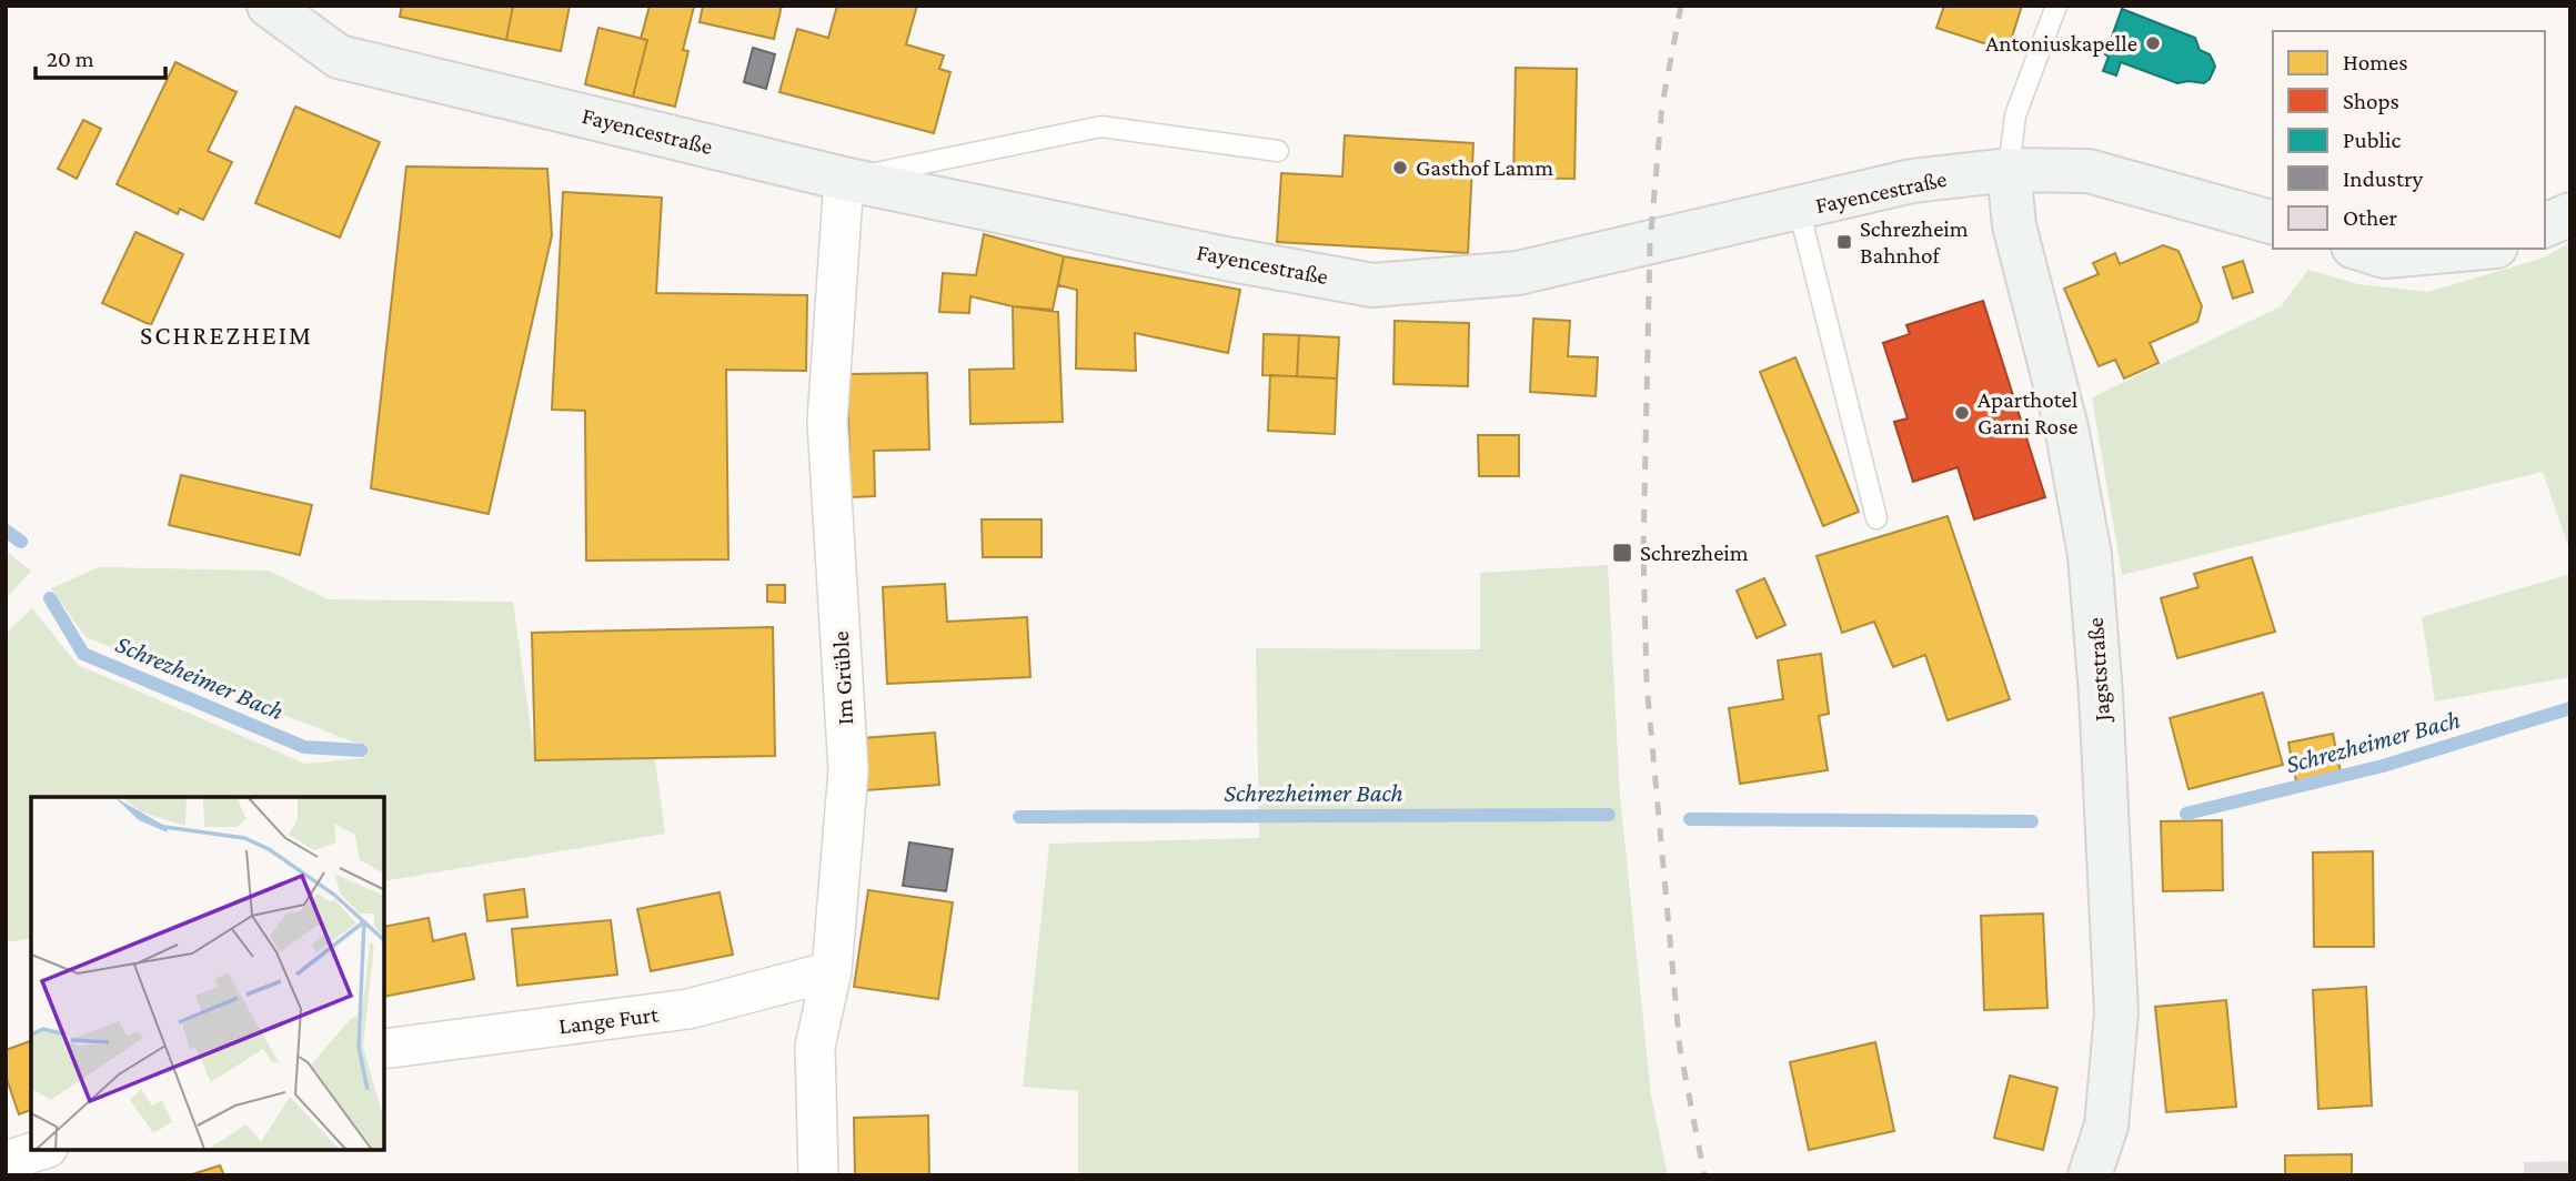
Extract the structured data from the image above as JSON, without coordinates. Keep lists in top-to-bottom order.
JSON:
{
  "streets": {
    "street": [
      "Fayencestraße",
      "Jagststraße",
      "Im Grüble",
      "Lange Furt"
    ]
  },
  "crossings": [
    ["Fayencestraße", "Jagststraße"],
    ["Fayencestraße", "Im Grüble"],
    ["Im Grüble", "Lange Furt"]
  ],
  "districts": ["SCHREZHEIM"],
  "water": ["Schrezheimer Bach"],
  "places": {
    "other": ["Antoniuskapelle", "Gasthof Lamm", "Aparthotel Garni Rose"],
    "transit": ["Schrezheim Bahnhof", "Schrezheim"]
  },
  "legend": [
    "Homes",
    "Shops",
    "Public",
    "Industry",
    "Other"
  ],
  "scale_bar": "20 m"
}
